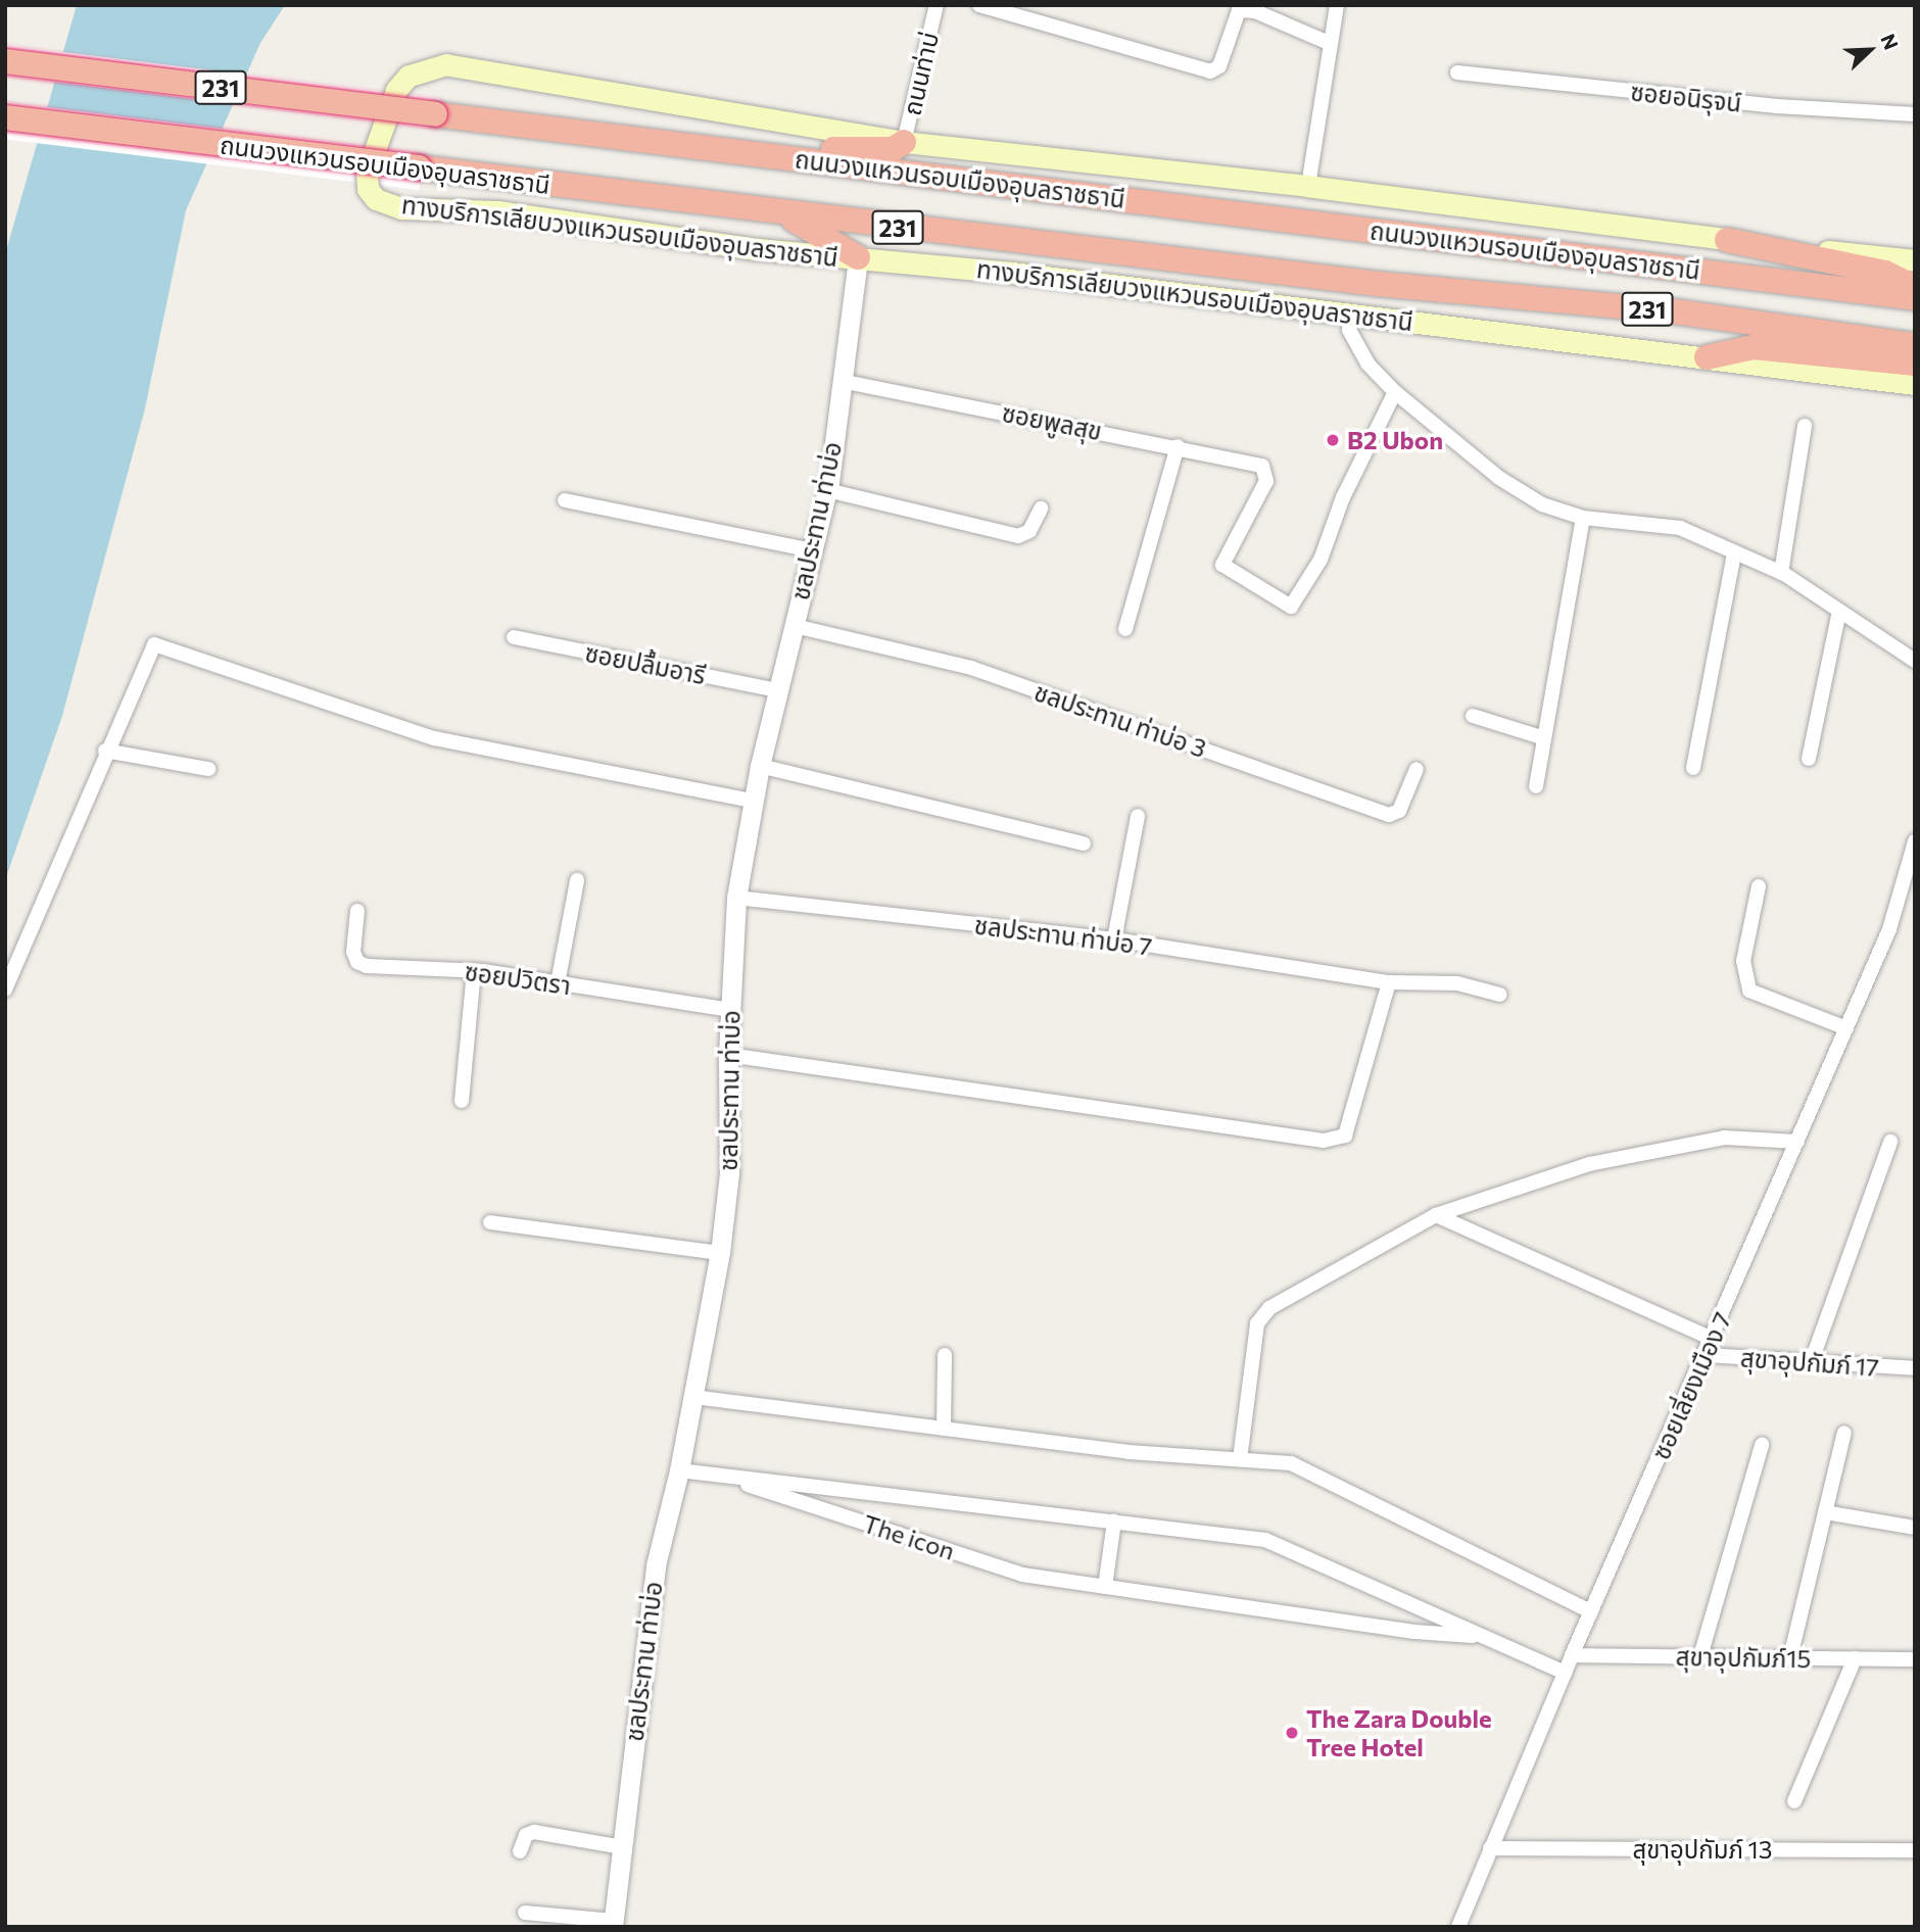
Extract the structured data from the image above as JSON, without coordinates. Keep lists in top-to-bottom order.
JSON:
{
  "streets": {
    "highway": ["231", "ถนนวงแหวนรอบเมืองอุบลราชธานี"],
    "main road": ["ทางบริการเลียบวงแหวนรอบเมืองอุบลราชธานี"],
    "street": [
      "ถนนท่าบ่",
      "ซอยอนิรุจน์",
      "ซอยพูลสุข",
      "ชลประทาน ท่าบ่อ",
      "ซอยปลื้มอารี",
      "ชลประทาน ท่าบ่อ 3",
      "ชลประทาน ท่าบ่อ 7",
      "ซอยปวิตรา",
      "สุขาอุปกัมภ์ 17",
      "ซอยเลี่ยงเมือง 7",
      "The icon",
      "สุขาอุปกัมภ์15",
      "สุขาอุปกัมภ์ 13"
    ]
  },
  "crossings": [
    ["ถนนท่าบ่", "ทางบริการเลียบวงแหวนรอบเมืองอุบลราชธานี"],
    ["ทางบริการเลียบวงแหวนรอบเมืองอุบลราชธานี", "ชลประทาน ท่าบ่อ"],
    ["ซอยพูลสุข", "ชลประทาน ท่าบ่อ"],
    ["ชลประทาน ท่าบ่อ", "ซอยปลื้มอารี"],
    ["ชลประทาน ท่าบ่อ", "ชลประทาน ท่าบ่อ 3"],
    ["ชลประทาน ท่าบ่อ", "ชลประทาน ท่าบ่อ 7"],
    ["ชลประทาน ท่าบ่อ", "ซอยปวิตรา"],
    ["ชลประทาน ท่าบ่อ", "The icon"],
    ["สุขาอุปกัมภ์ 17", "ซอยเลี่ยงเมือง 7"],
    ["ซอยเลี่ยงเมือง 7", "The icon"],
    ["ซอยเลี่ยงเมือง 7", "สุขาอุปกัมภ์15"],
    ["ซอยเลี่ยงเมือง 7", "สุขาอุปกัมภ์ 13"]
  ],
  "places": ["B2 Ubon", "The Zara Double Tree Hotel"],
  "north": "top right"
}
